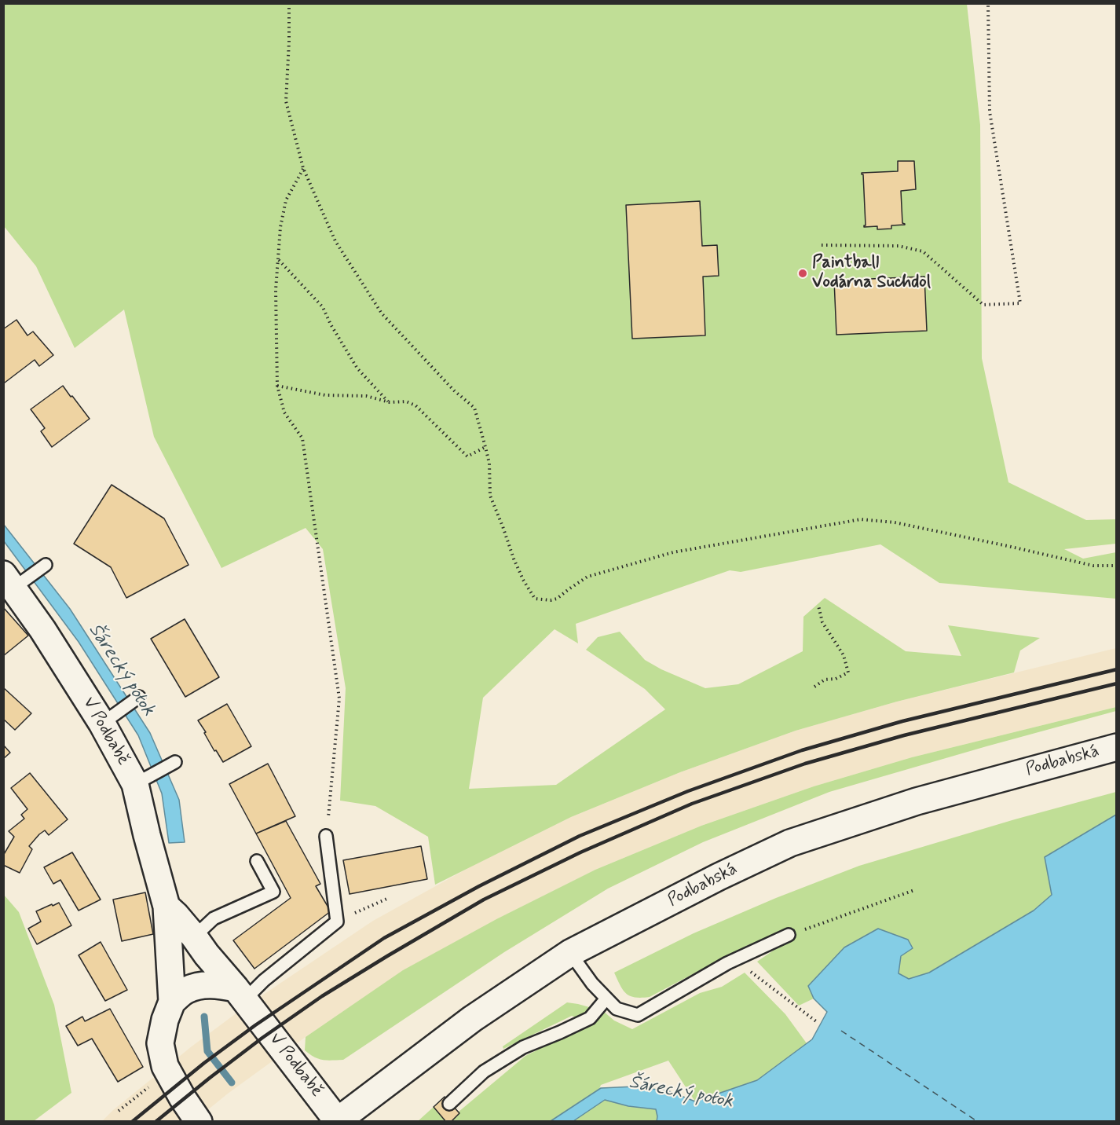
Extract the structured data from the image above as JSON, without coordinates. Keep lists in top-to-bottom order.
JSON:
{
  "streets": {
    "street": ["V Podbabě", "Podbabská"]
  },
  "crossings": [
    ["V Podbabě", "Podbabská"]
  ],
  "water": ["Šárecký potok"],
  "places": ["Paintball Vodárna Suchdol"]
}
